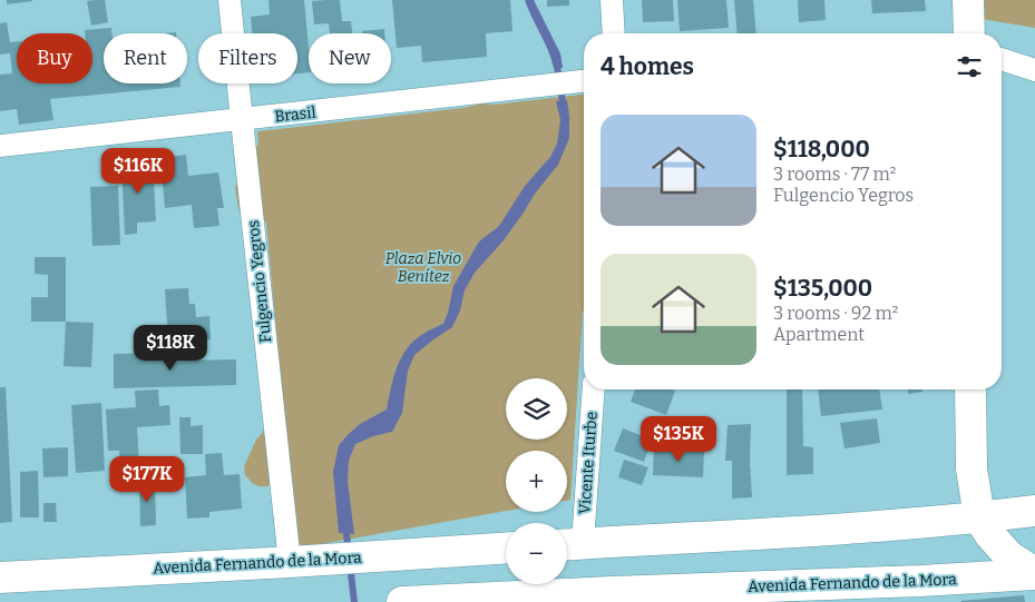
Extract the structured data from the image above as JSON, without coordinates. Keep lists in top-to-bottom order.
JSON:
{
  "streets": {
    "main road": ["Avenida Fernando de la Mora"],
    "street": ["Brasil", "Fulgencio Yegros", "Vicente Iturbe"]
  },
  "crossings": [
    ["Brasil", "Fulgencio Yegros"],
    ["Fulgencio Yegros", "Avenida Fernando de la Mora"]
  ],
  "parks": ["Plaza Elvio Benítez"],
  "page": {
    "chip": [
      "Buy",
      "Rent",
      "Filters",
      "New"
    ],
    "heading": "4 homes",
    "list": [
      {
        "name": "$118,000",
        "note": "3 rooms · 77 m² · Fulgencio Yegros"
      },
      {
        "name": "$135,000",
        "note": "3 rooms · 92 m² · Apartment"
      }
    ],
    "price": [
      "$116K",
      "$118K",
      "$135K",
      "$177K"
    ],
    "map_buttons": ["+", "−"]
  }
}
